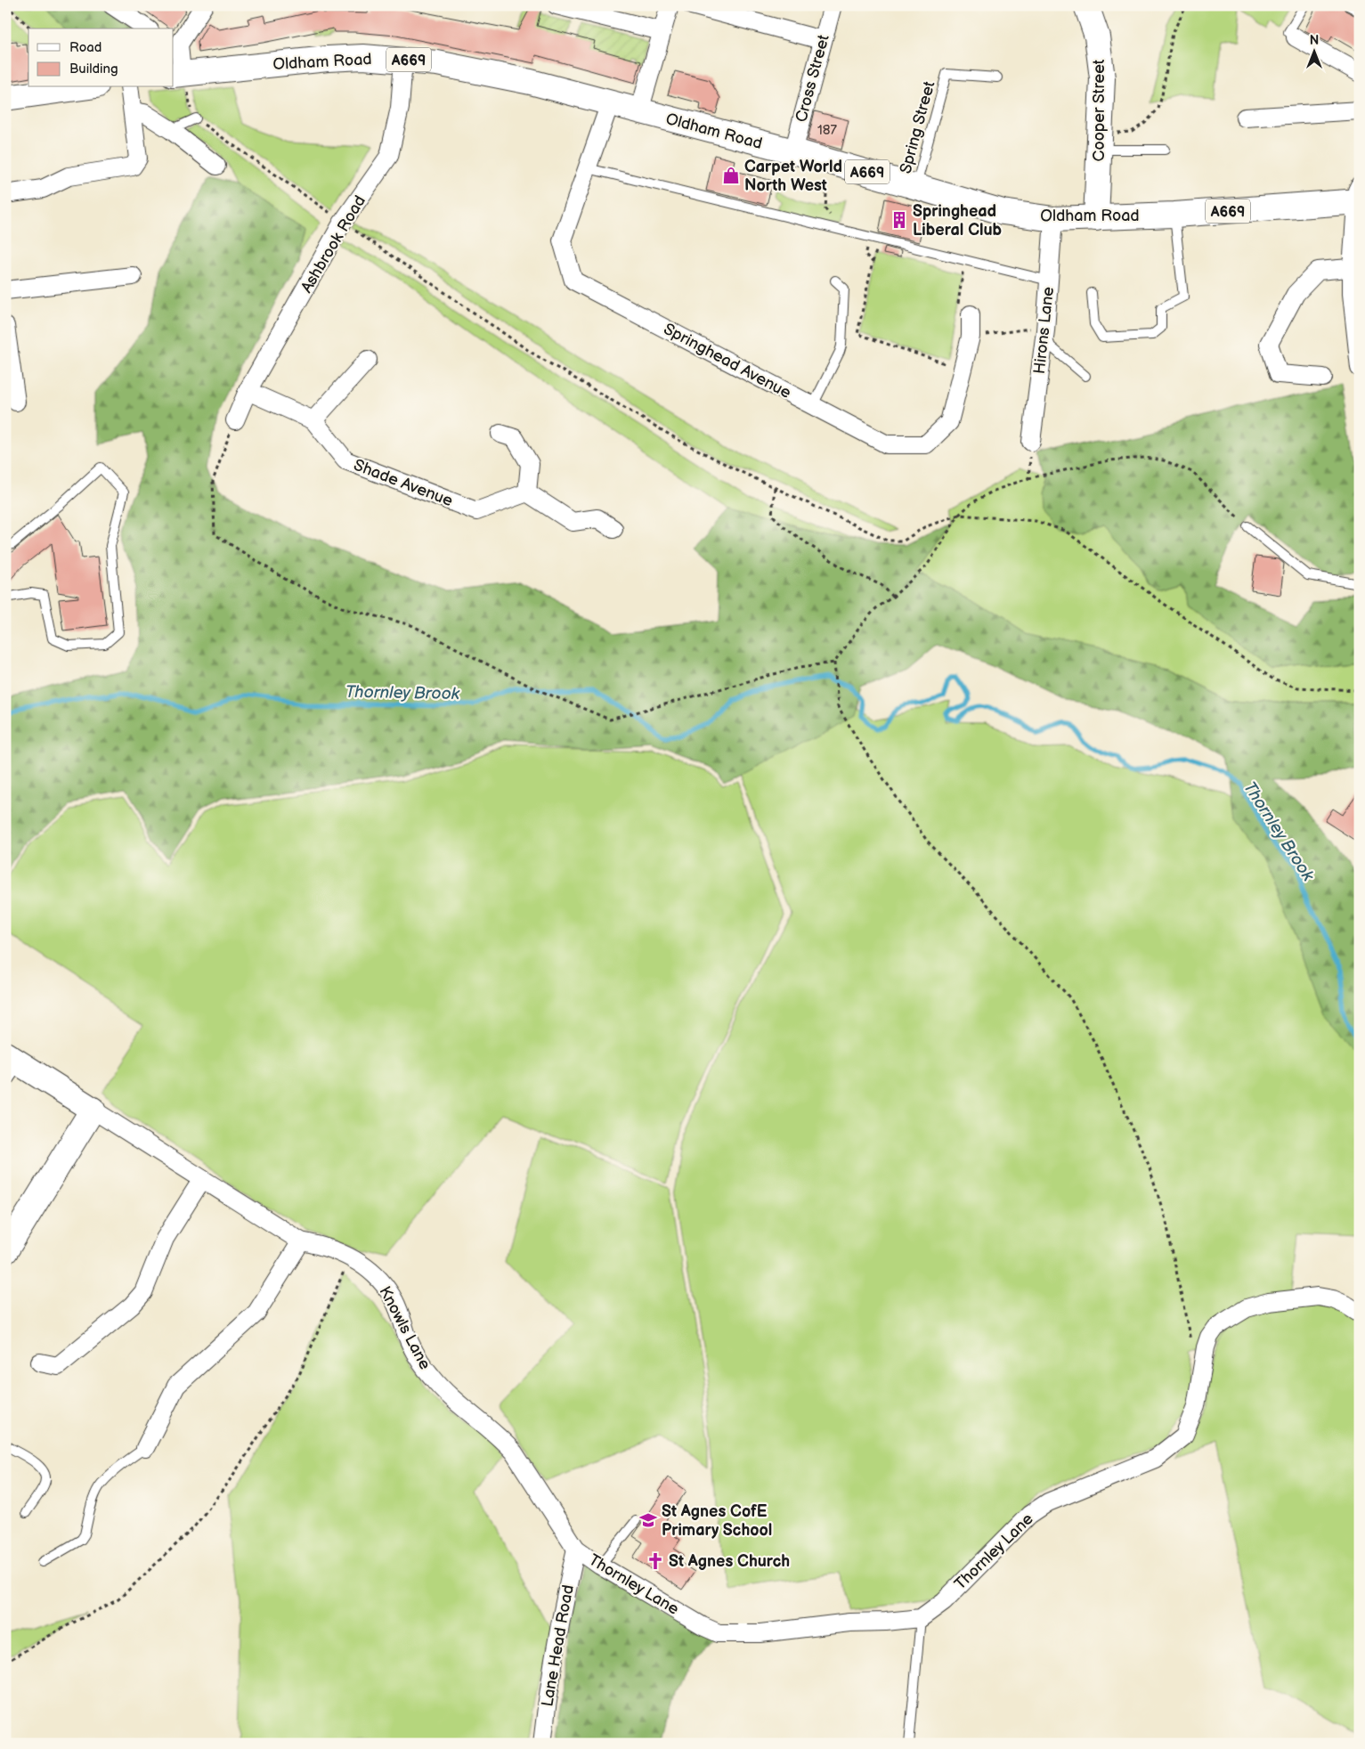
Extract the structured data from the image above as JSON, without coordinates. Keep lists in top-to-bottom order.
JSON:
{
  "streets": {
    "main road": ["A669", "Oldham Road", "Cooper Street"],
    "street": [
      "Cross Street",
      "Ashbrook Road",
      "Hirons Lane",
      "Springhead Avenue",
      "Shade Avenue",
      "Knowls Lane",
      "Thornley Lane",
      "Lane Head Road"
    ],
    "lane": ["Spring Street"]
  },
  "crossings": [
    ["Oldham Road", "Cross Street"],
    ["Oldham Road", "Cooper Street"],
    ["Oldham Road", "Spring Street"],
    ["Oldham Road", "Ashbrook Road"],
    ["Oldham Road", "Hirons Lane"],
    ["Oldham Road", "Springhead Avenue"],
    ["Ashbrook Road", "Shade Avenue"],
    ["Knowls Lane", "Thornley Lane"],
    ["Knowls Lane", "Lane Head Road"],
    ["Thornley Lane", "Lane Head Road"]
  ],
  "water": ["Thornley Brook"],
  "places": {
    "shop": ["Carpet World North West"],
    "building": ["Springhead Liberal Club"],
    "school or university": ["St Agnes CofE Primary School"],
    "church": ["St Agnes Church"]
  },
  "house_numbers": ["187"],
  "legend": ["Road", "Building"],
  "north": "top"
}
